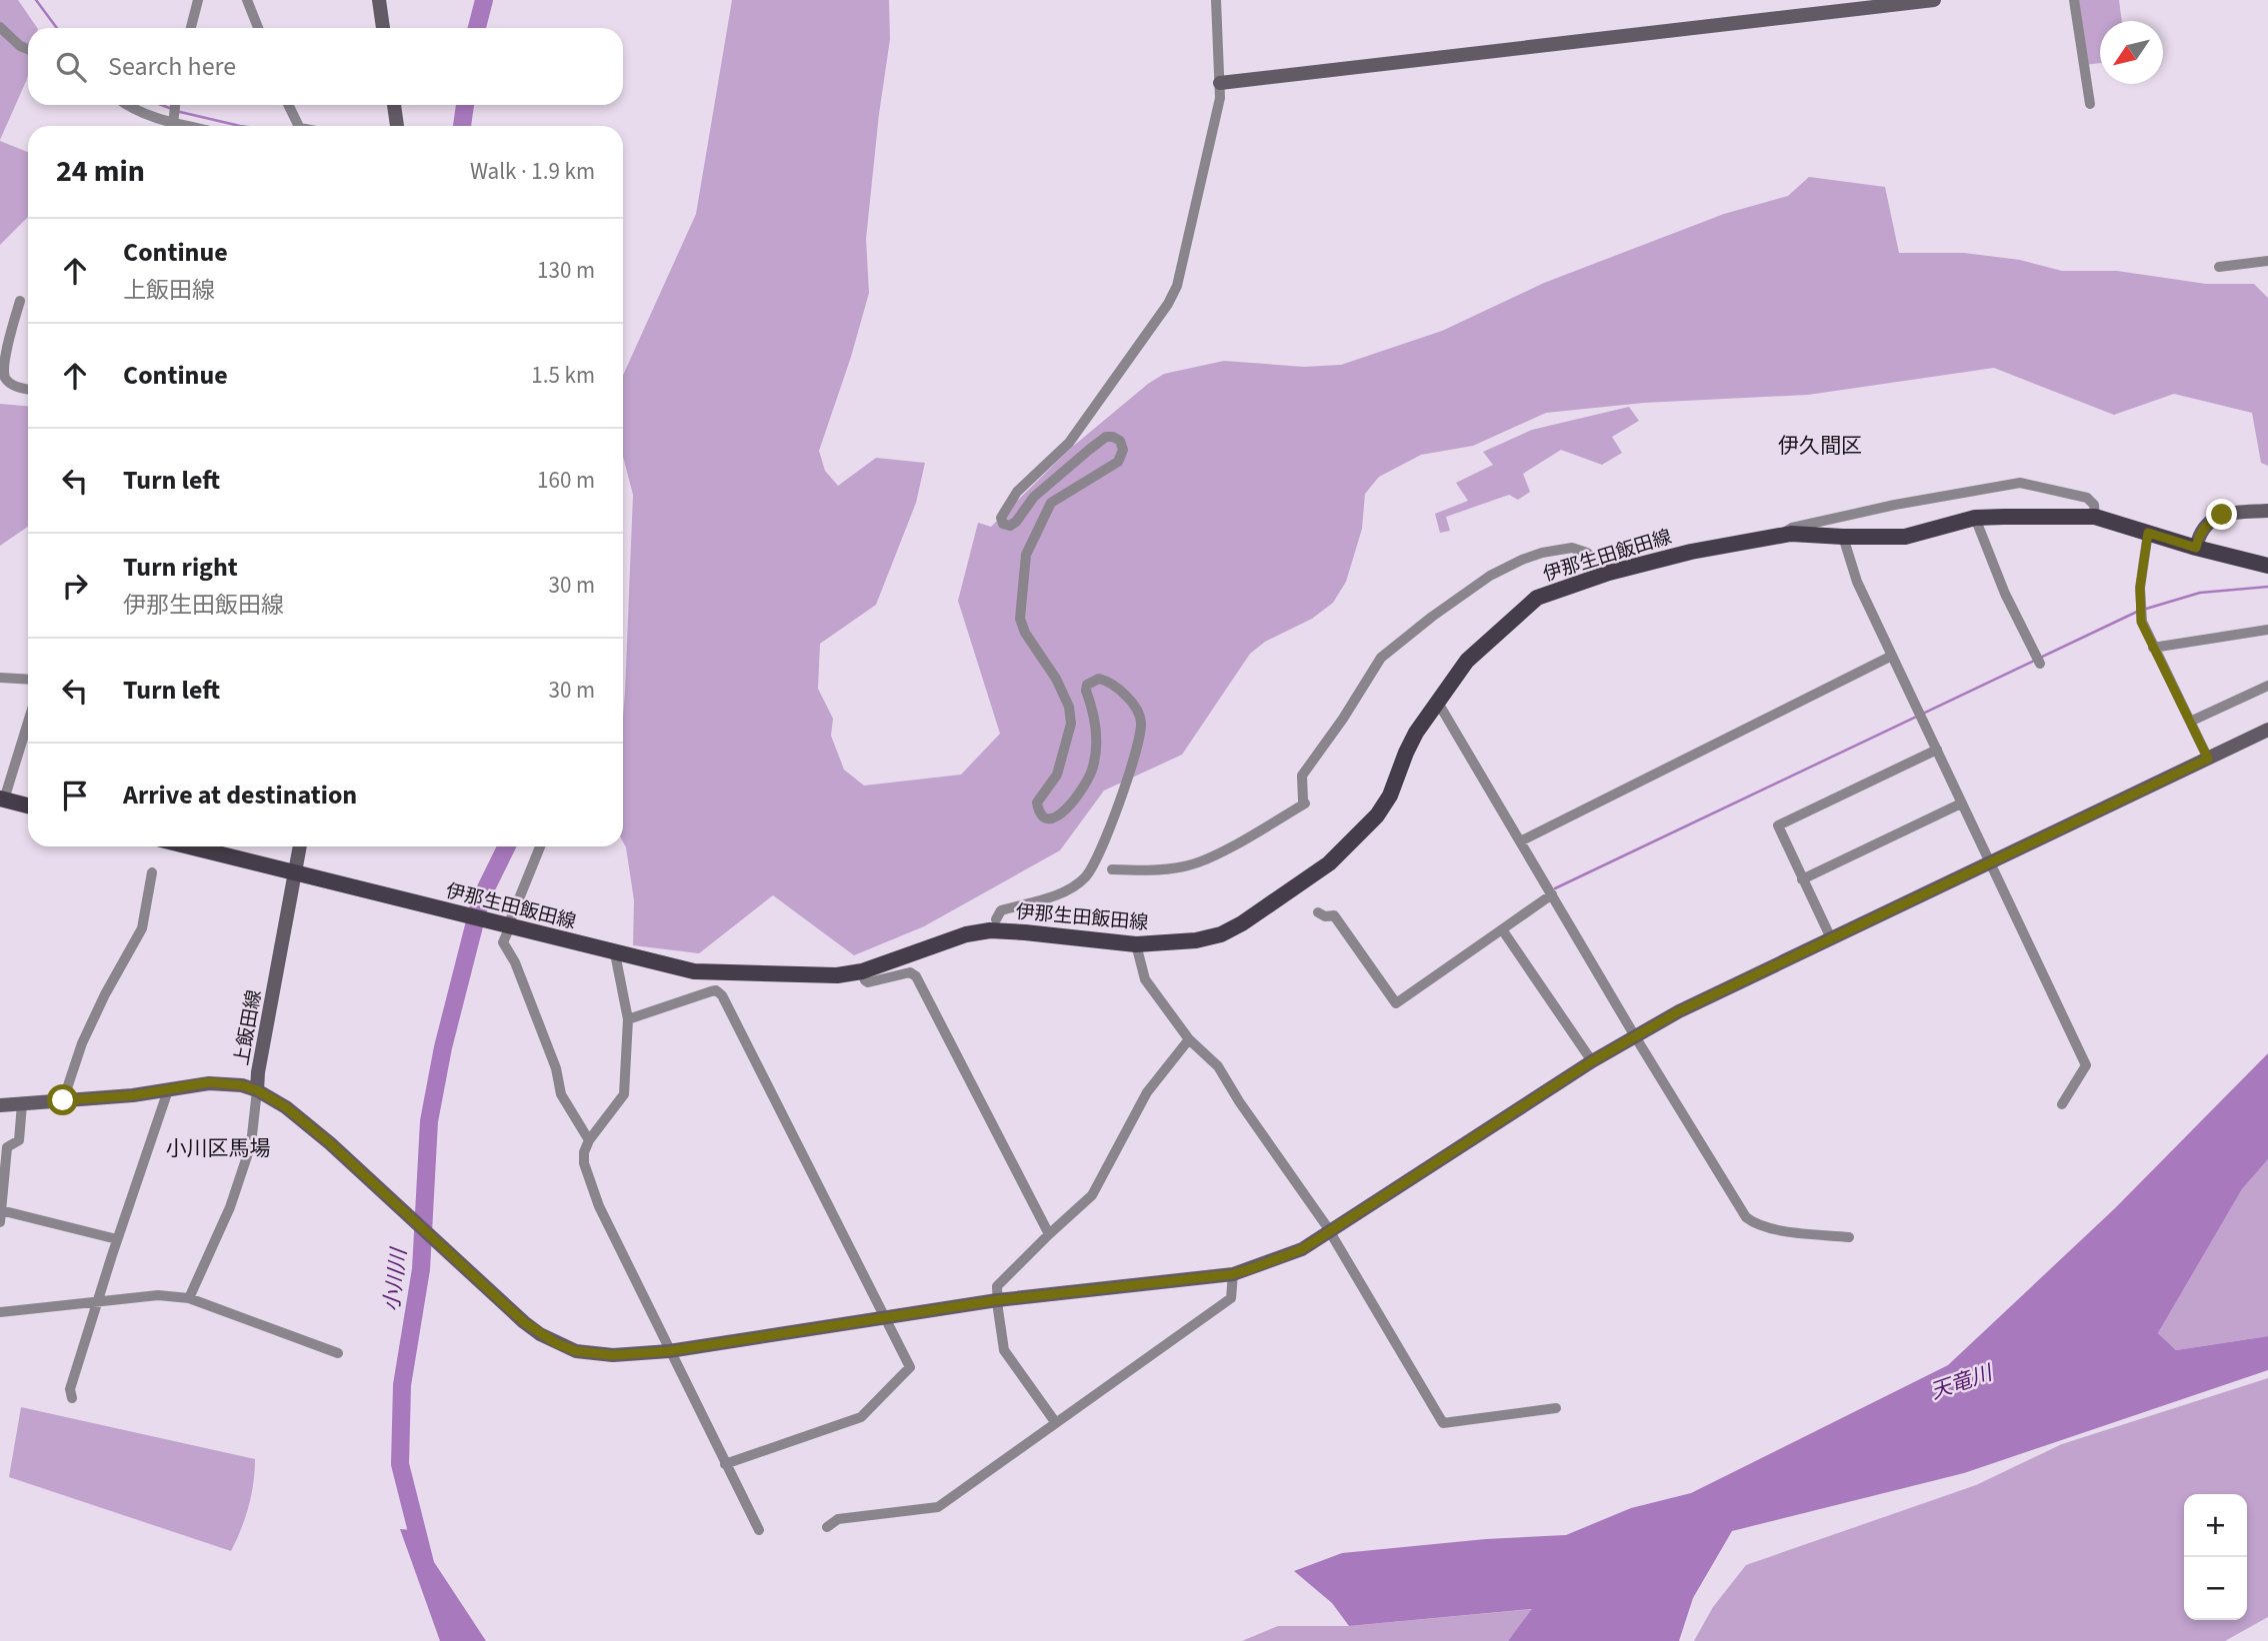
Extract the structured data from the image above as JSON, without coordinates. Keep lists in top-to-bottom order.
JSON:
{
  "streets": {
    "main road": ["伊那生田飯田線"],
    "street": ["上飯田線"]
  },
  "crossings": [
    ["伊那生田飯田線", "上飯田線"]
  ],
  "districts": ["伊久間区", "小川区馬場"],
  "water": ["小川川", "天竜川"],
  "north": "bottom left",
  "page": {
    "search": "Search here",
    "heading": ["24 min", "Walk · 1.9 km"],
    "list": [
      ["Continue", "上飯田線", "130 m"],
      ["Continue", "1.5 km"],
      ["Turn left", "160 m"],
      ["Turn right", "伊那生田飯田線", "30 m"],
      ["Turn left", "30 m"],
      "Arrive at destination"
    ],
    "map_buttons": ["+", "−"]
  }
}
